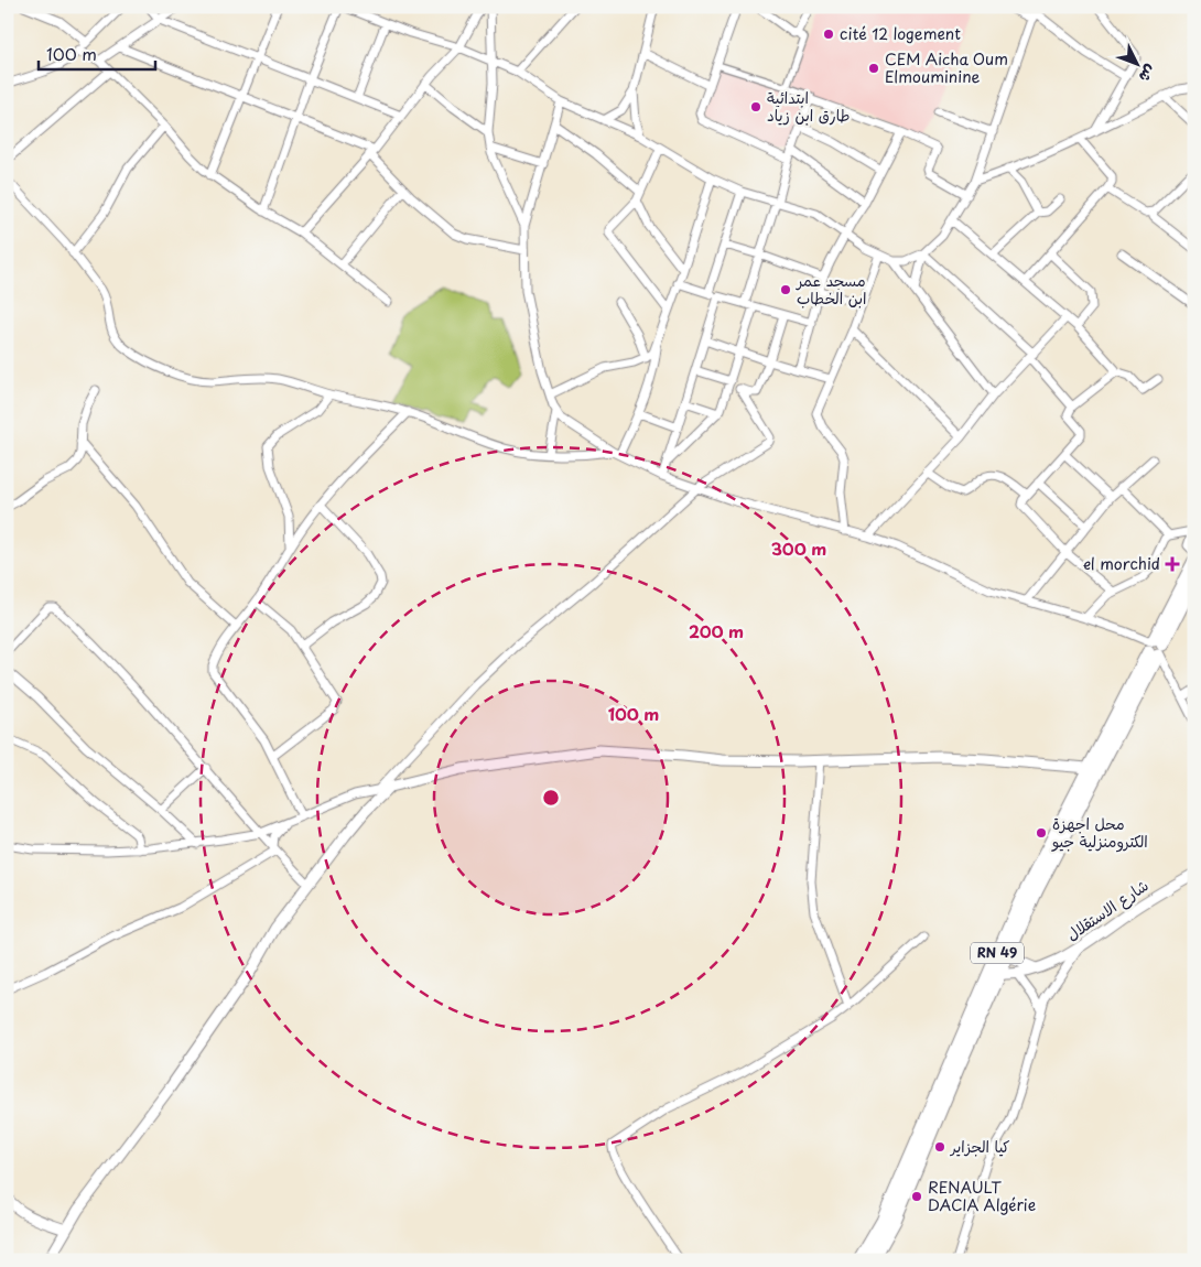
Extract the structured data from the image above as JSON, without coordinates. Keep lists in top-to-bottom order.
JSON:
{
  "streets": {
    "main road": ["RN 49"],
    "street": ["شارع الاستقلال"]
  },
  "crossings": [
    ["شارع الاستقلال", "RN 49"]
  ],
  "places": {
    "other": [
      "cité 12 logement",
      "CEM Aicha Oum Elmouminine",
      "ابتدائية طارق ابن زياد",
      "مسجد عمر ابن الخطاب",
      "محل اجهزة الكترومنزلية جيو",
      "كيا الجزاير",
      "RENAULT DACIA Algérie"
    ],
    "health": ["el morchid"]
  },
  "scale_bar": "100 m",
  "north": "bottom right",
  "rings": ["300 m", "200 m", "100 m"]
}
